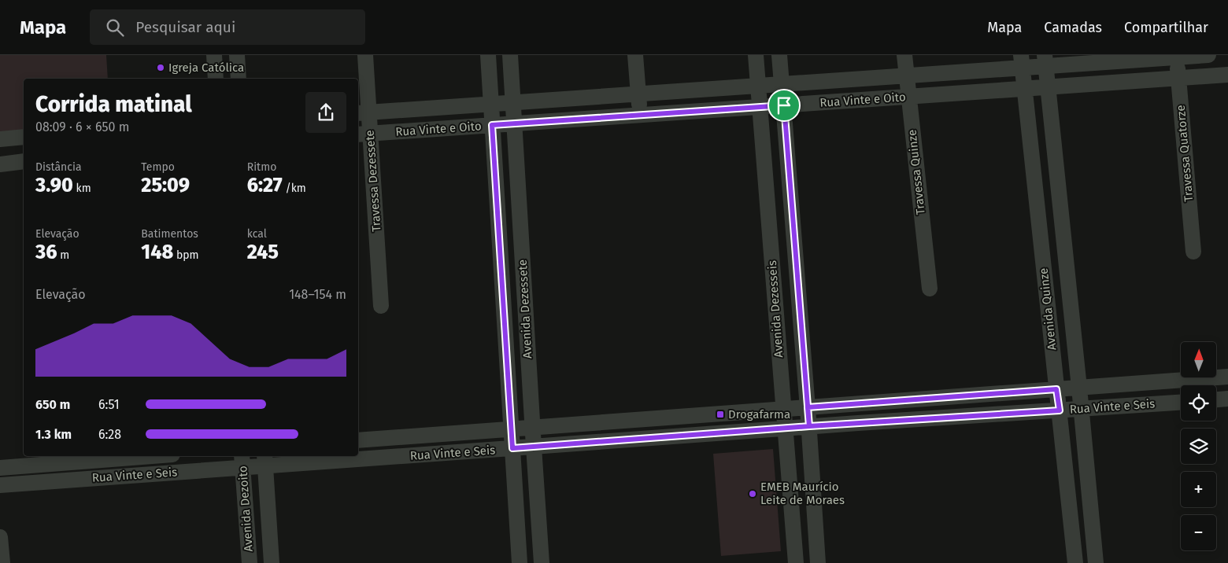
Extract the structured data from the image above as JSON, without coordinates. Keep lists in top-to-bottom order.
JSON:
{
  "streets": {
    "street": [
      "Rua Vinte e Oito",
      "Travessa Quatorze",
      "Travessa Quinze",
      "Travessa Dezessete",
      "Avenida Dezessete",
      "Avenida Dezesseis",
      "Avenida Quinze",
      "Rua Vinte e Seis",
      "Avenida Dezoito"
    ]
  },
  "crossings": [
    ["Rua Vinte e Oito", "Travessa Quatorze"],
    ["Rua Vinte e Oito", "Travessa Quinze"],
    ["Rua Vinte e Oito", "Travessa Dezessete"],
    ["Rua Vinte e Oito", "Avenida Dezessete"],
    ["Rua Vinte e Oito", "Avenida Dezesseis"],
    ["Rua Vinte e Oito", "Avenida Quinze"],
    ["Avenida Dezessete", "Rua Vinte e Seis"],
    ["Avenida Dezesseis", "Rua Vinte e Seis"],
    ["Avenida Quinze", "Rua Vinte e Seis"],
    ["Rua Vinte e Seis", "Avenida Dezoito"]
  ],
  "places": {
    "other": ["Igreja Católica", "EMEB Maurício Leite de Moraes"],
    "transit": ["Drogafarma"]
  },
  "north": "top",
  "page": {
    "header": "Mapa",
    "search": "Pesquisar aqui",
    "nav": ["Mapa", "Camadas", "Compartilhar"],
    "heading": ["Corrida matinal", "08:09 · 6 × 650 m"],
    "stats": [
      ["Distância", "3.90 km"],
      ["Tempo", "25:09"],
      ["Ritmo", "6:27 /km"],
      ["Elevação", "36 m"],
      ["Batimentos", "148 bpm"],
      ["kcal", "245"]
    ],
    "chart": ["Elevação", "148–154 m"],
    "map_buttons": ["+", "−"],
    "list": [
      {
        "name": "650 m",
        "note": "6:51"
      },
      {
        "name": "1.3 km",
        "note": "6:28"
      }
    ]
  }
}
